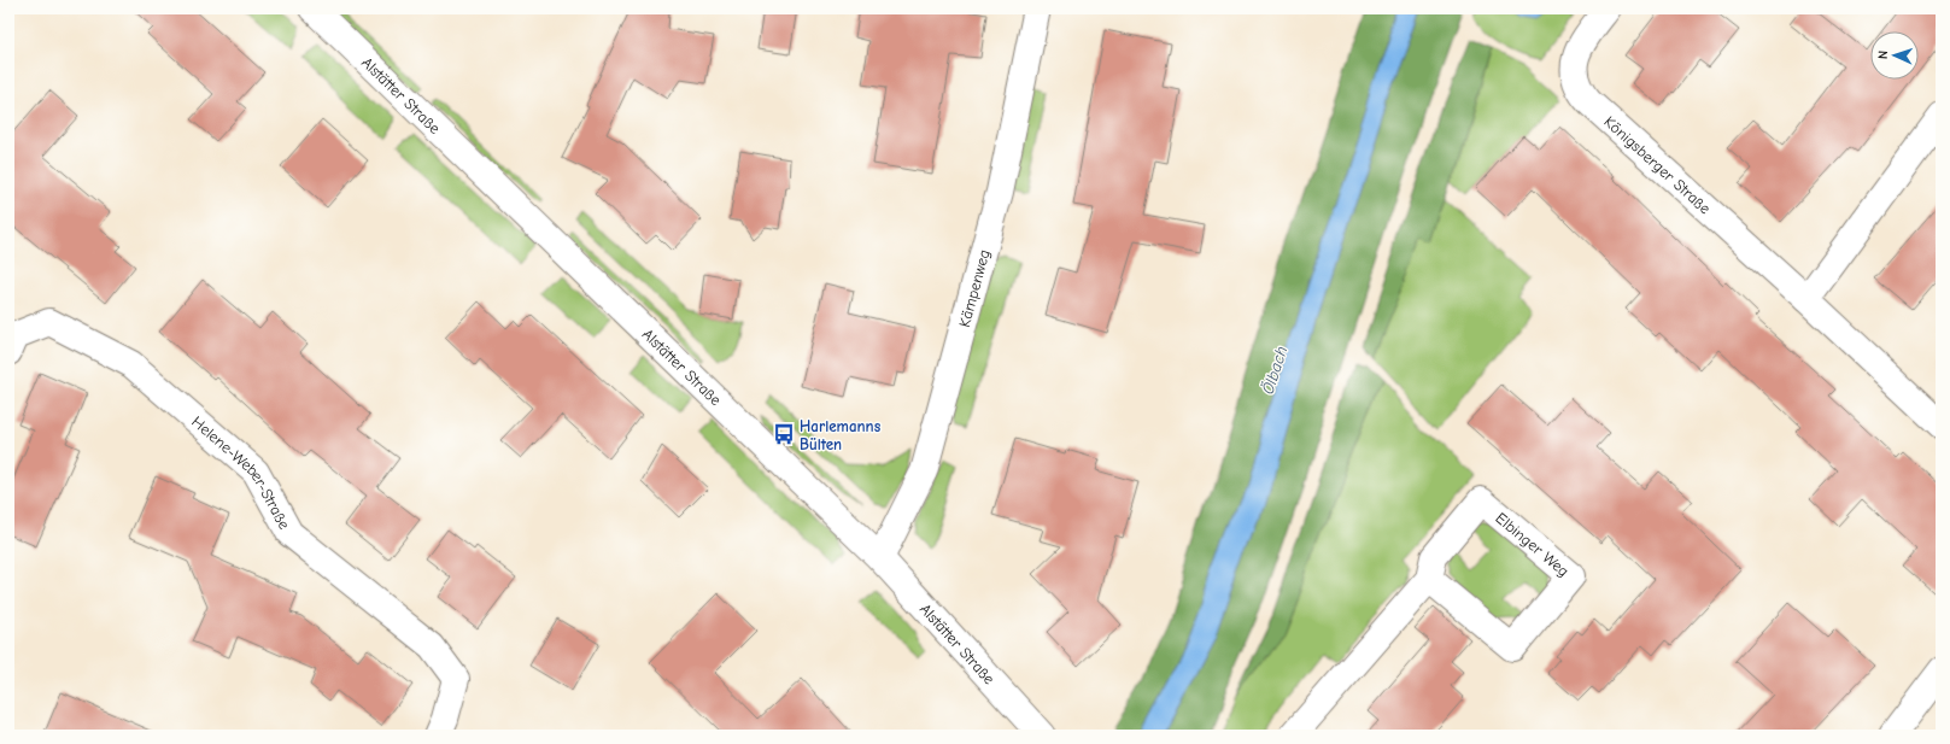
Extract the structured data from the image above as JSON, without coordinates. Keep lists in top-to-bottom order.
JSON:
{
  "streets": {
    "street": [
      "Alstätter Straße",
      "Königsberger Straße",
      "Kämpenweg",
      "Helene-Weber-Straße",
      "Elbinger Weg"
    ]
  },
  "crossings": [
    ["Alstätter Straße", "Kämpenweg"]
  ],
  "water": ["Ölbach"],
  "places": {
    "bus stop": ["Harlemanns Bülten"]
  },
  "north": "left"
}
